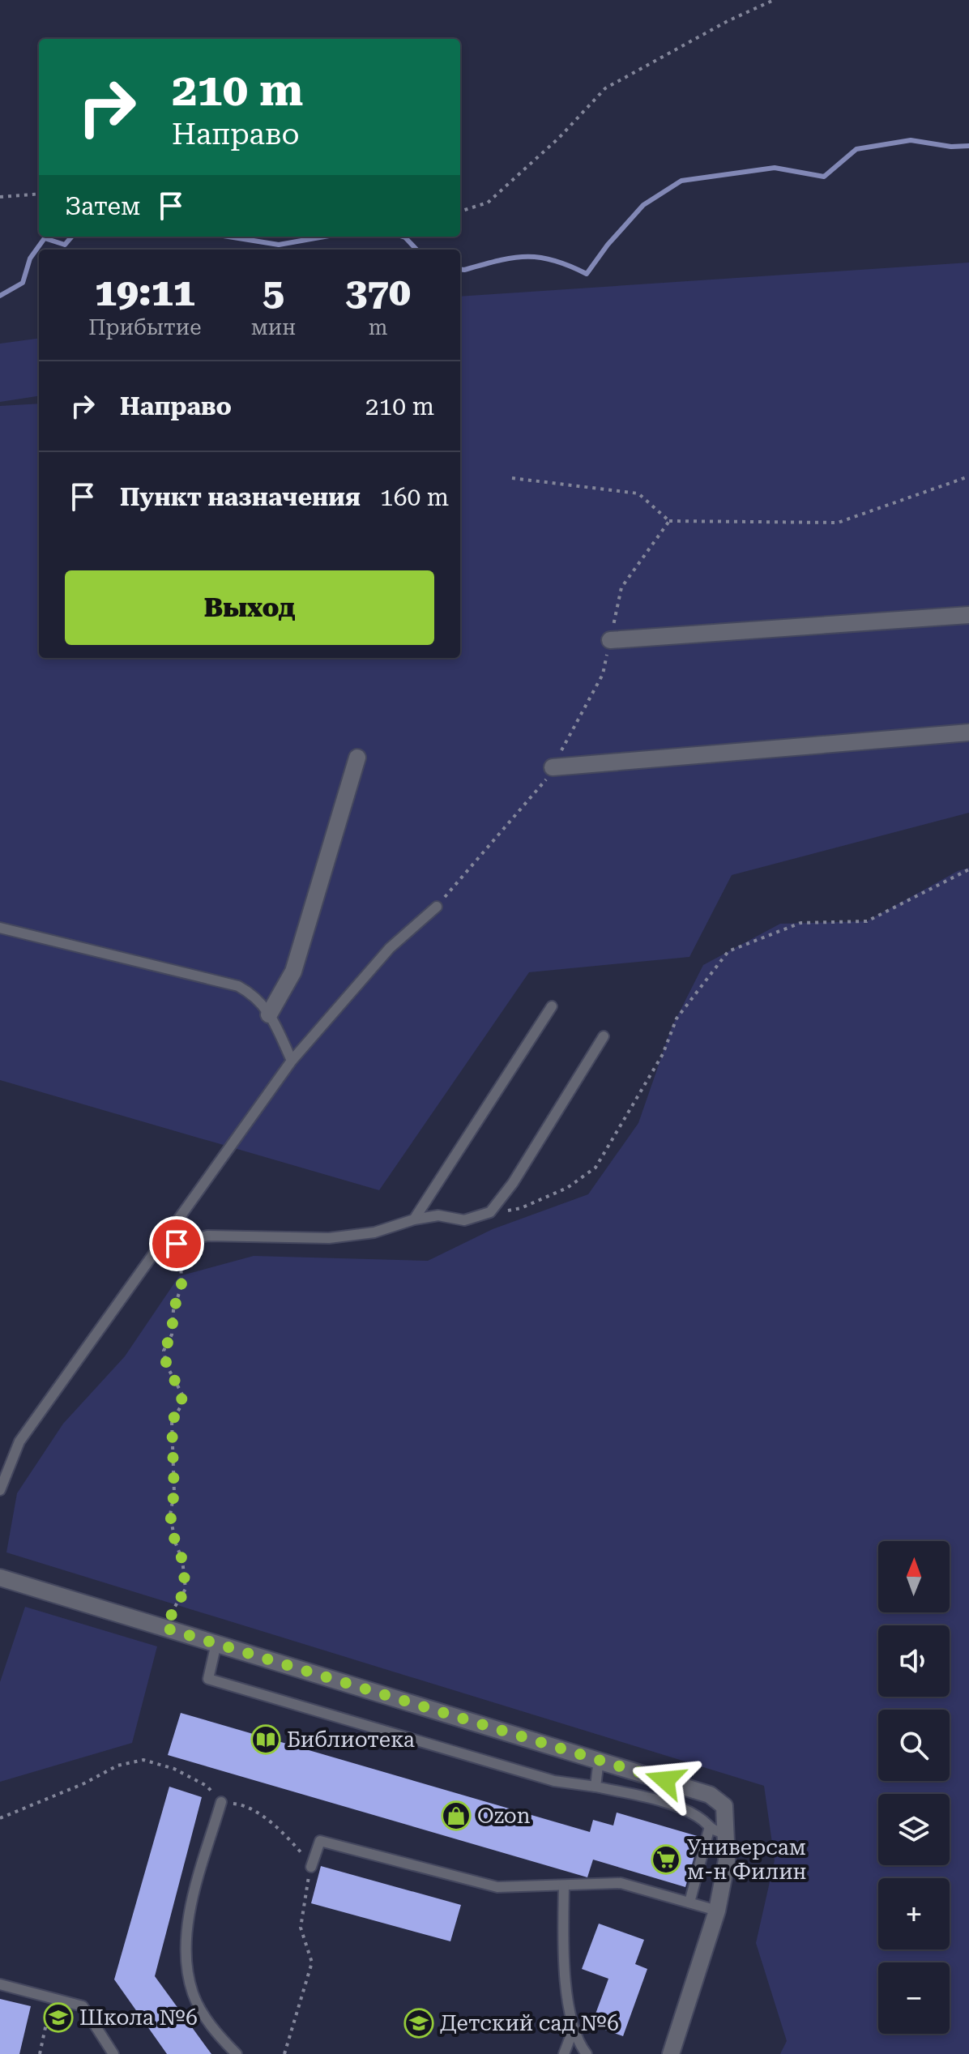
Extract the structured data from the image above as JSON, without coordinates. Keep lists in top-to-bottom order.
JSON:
{
  "places": {
    "library": ["Библиотека"],
    "shop": ["Ozon"],
    "supermarket": ["Универсам м-н Филин"],
    "school or university": ["Школа №6", "Детский сад №6"]
  },
  "north": "top",
  "page": {
    "turn": ["210 m", "Направо"],
    "then": "Затем",
    "eta": [
      "19:11",
      "Прибытие",
      "5",
      "мин",
      "370",
      "m"
    ],
    "list": [
      {
        "name": "Направо",
        "value": "210 m"
      },
      {
        "name": "Пункт назначения",
        "value": "160 m"
      }
    ],
    "buttons": "Выход",
    "map_buttons": ["+", "−"]
  }
}
